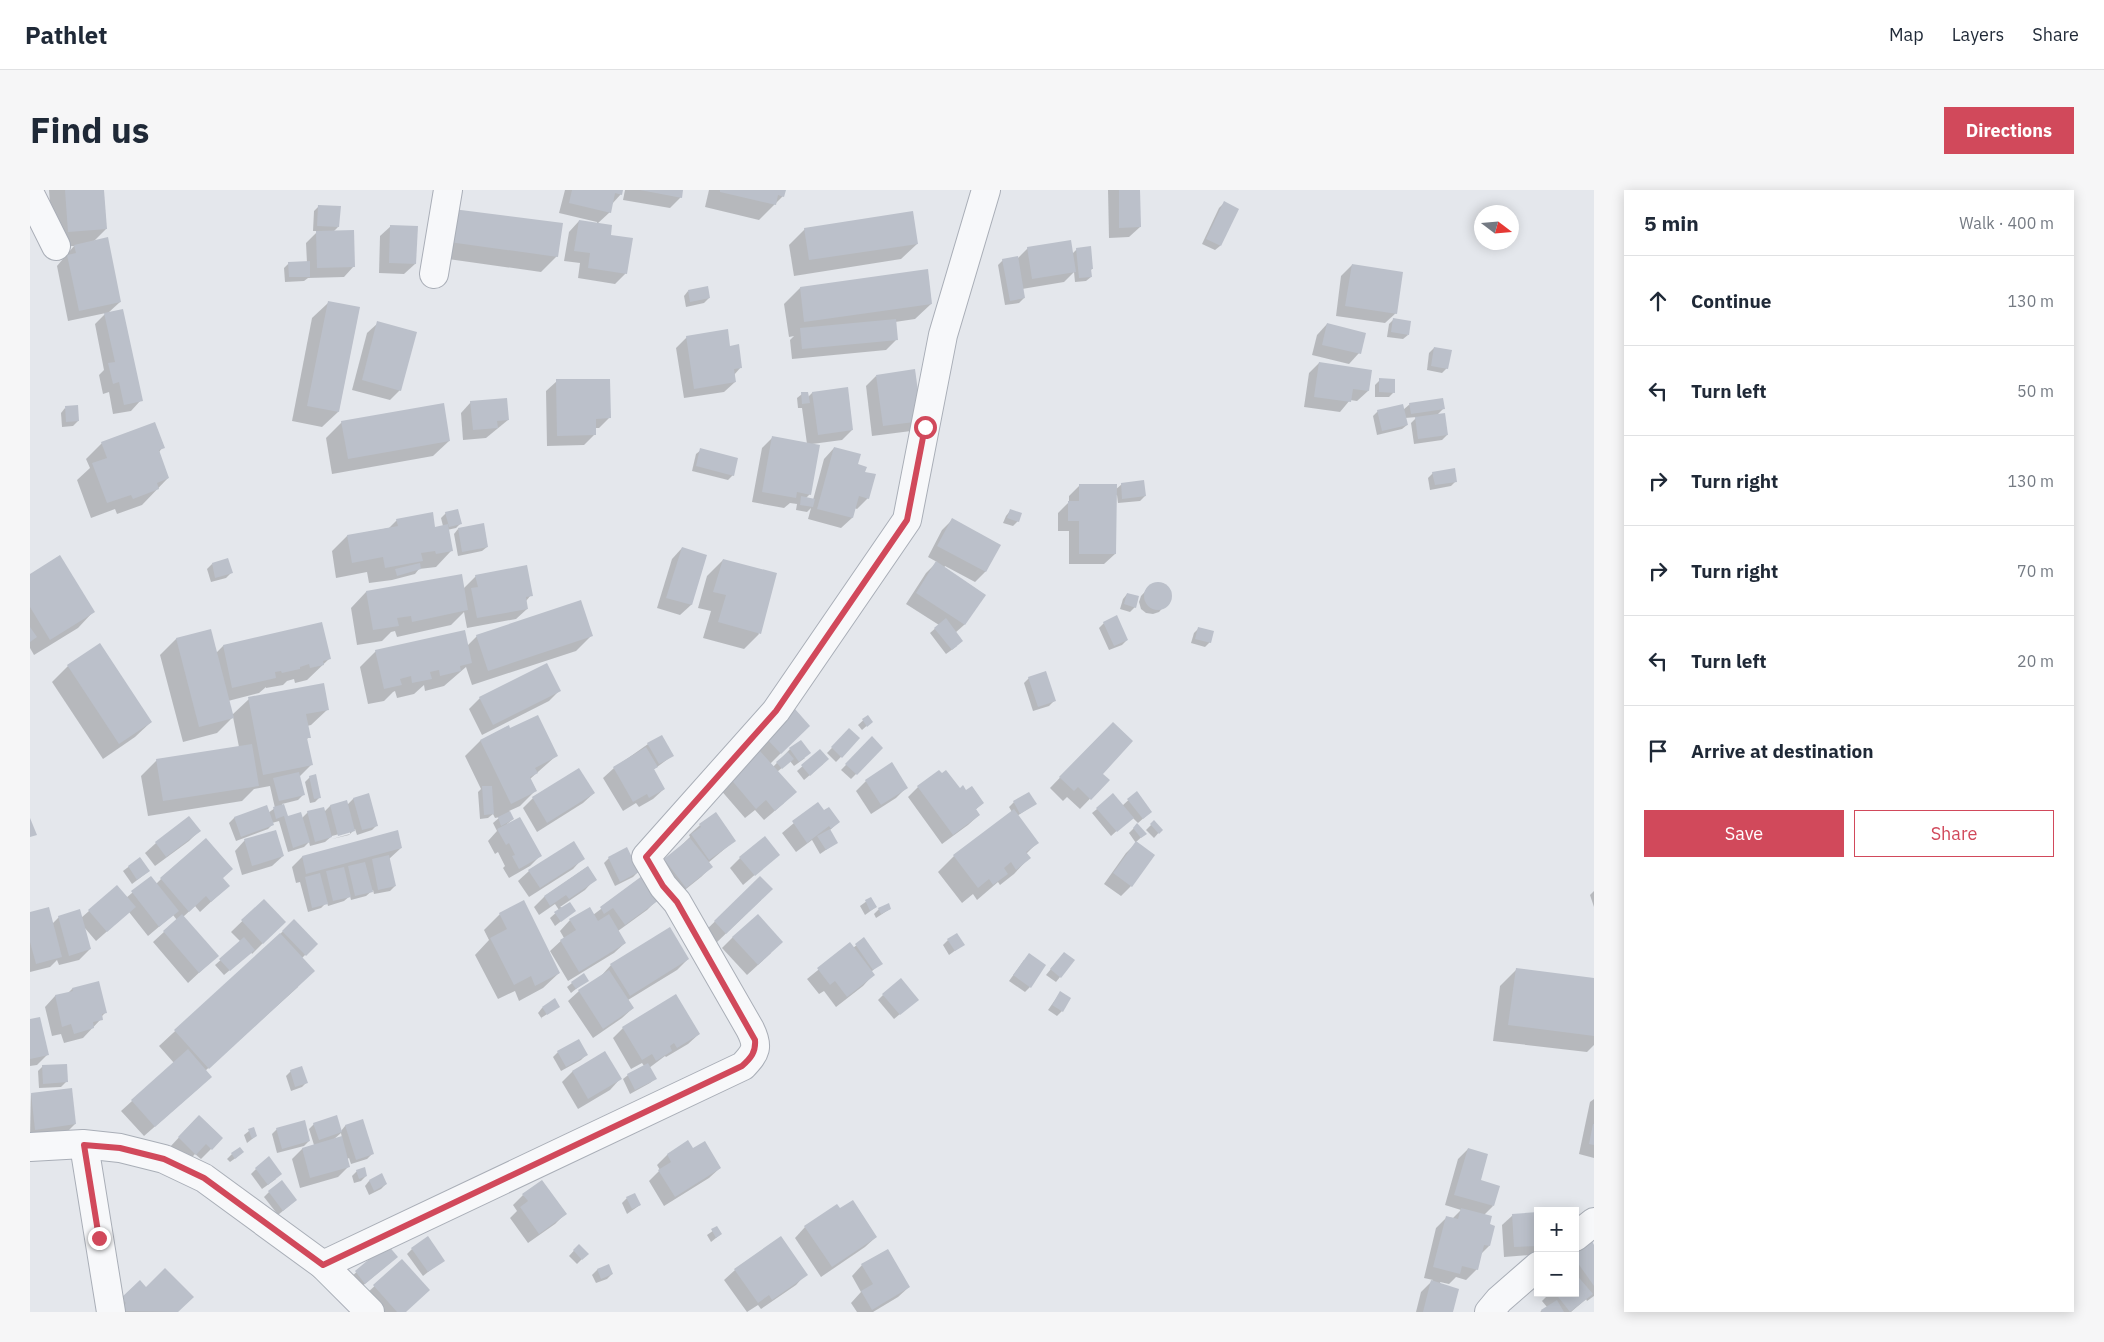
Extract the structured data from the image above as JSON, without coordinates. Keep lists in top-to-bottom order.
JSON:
{
  "north": "right",
  "page": {
    "header": "Pathlet",
    "nav": ["Map", "Layers", "Share"],
    "title": "Find us",
    "buttons": [
      "Directions",
      ["Save", "Share"]
    ],
    "heading": ["5 min", "Walk · 400 m"],
    "list": [
      ["Continue", "130 m"],
      ["Turn left", "50 m"],
      ["Turn right", "130 m"],
      ["Turn right", "70 m"],
      ["Turn left", "20 m"],
      "Arrive at destination"
    ],
    "map_buttons": ["+", "−"]
  }
}
